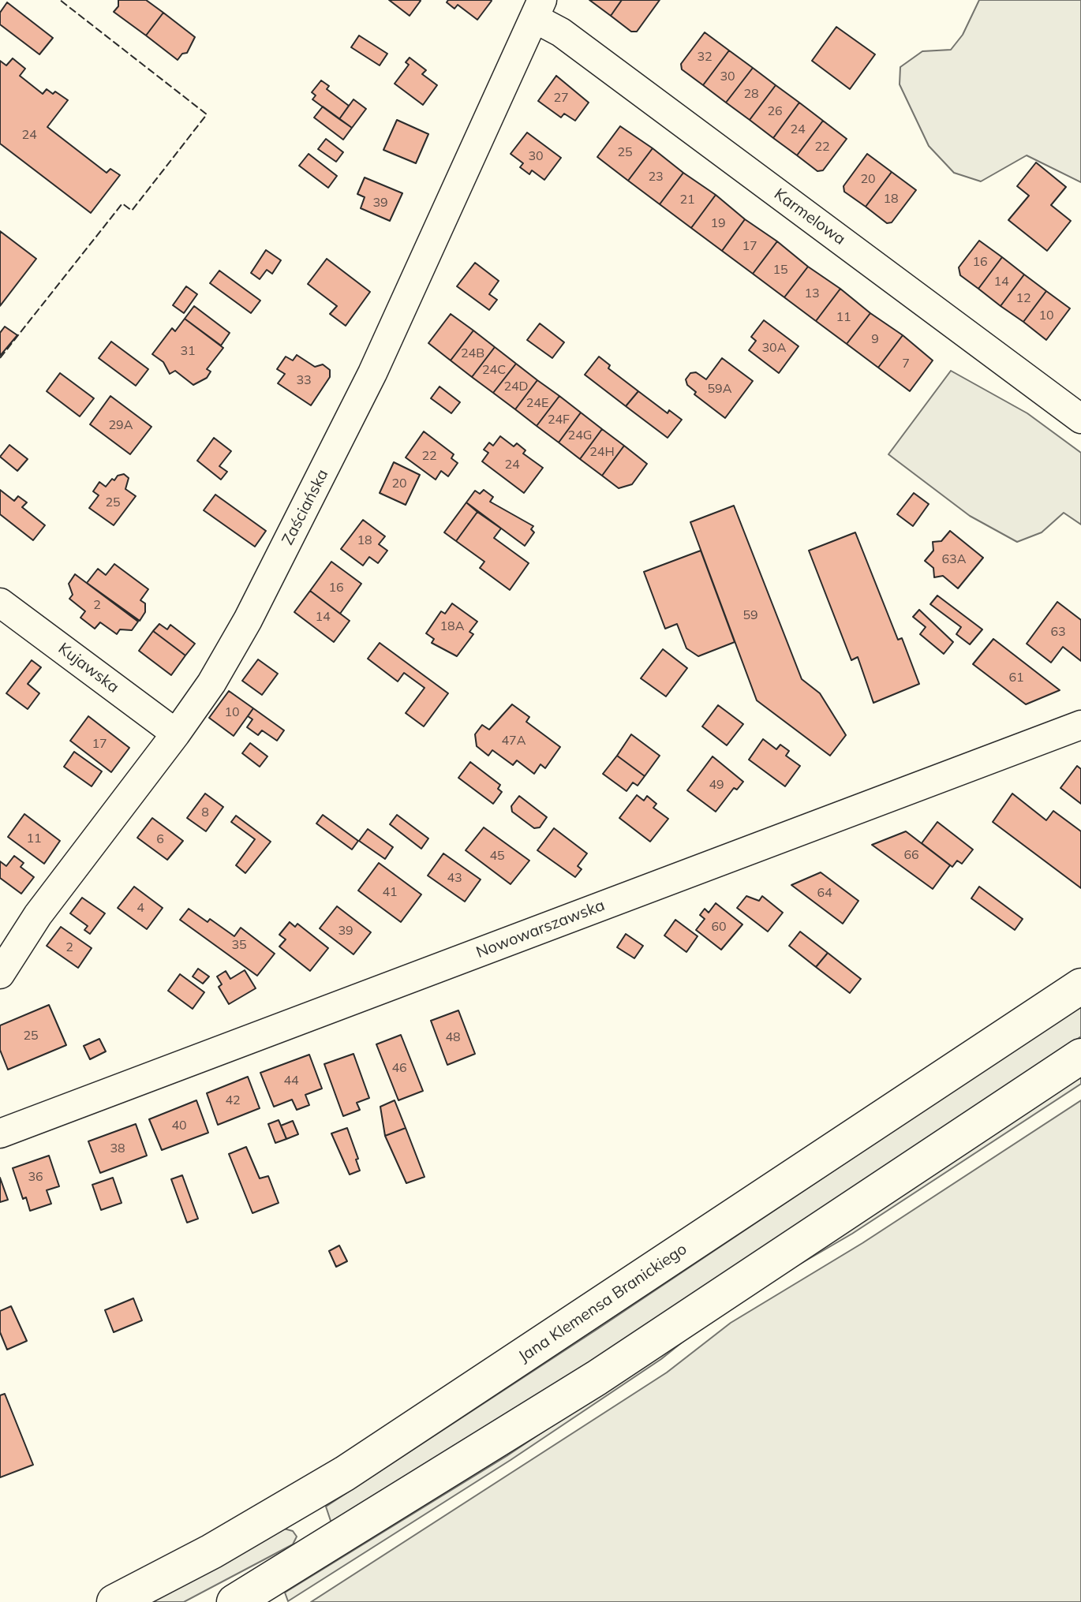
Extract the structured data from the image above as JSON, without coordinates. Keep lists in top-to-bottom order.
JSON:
{
  "streets": {
    "main road": ["Jana Klemensa Branickiego"],
    "street": [
      "Karmelowa",
      "Zaściańska",
      "Kujawska",
      "Nowowarszawska"
    ]
  },
  "crossings": [
    ["Karmelowa", "Zaściańska"],
    ["Zaściańska", "Kujawska"]
  ],
  "house_numbers": [
    "32",
    "30",
    "28",
    "27",
    "26",
    "24",
    "24",
    "22",
    "25",
    "30",
    "23",
    "20",
    "18",
    "21",
    "39",
    "19",
    "17",
    "16",
    "15",
    "14",
    "13",
    "12",
    "10",
    "11",
    "9",
    "30A",
    "31",
    "24B",
    "7",
    "24C",
    "33",
    "24D",
    "59A",
    "24E",
    "24F",
    "29A",
    "24G",
    "24H",
    "22",
    "24",
    "20",
    "25",
    "18",
    "63A",
    "16",
    "2",
    "59",
    "14",
    "18A",
    "63",
    "61",
    "10",
    "47A",
    "17",
    "49",
    "8",
    "11",
    "6",
    "66",
    "45",
    "43",
    "41",
    "64",
    "4",
    "60",
    "39",
    "35",
    "2",
    "25",
    "48",
    "46",
    "44",
    "42",
    "40",
    "38",
    "36"
  ]
}
